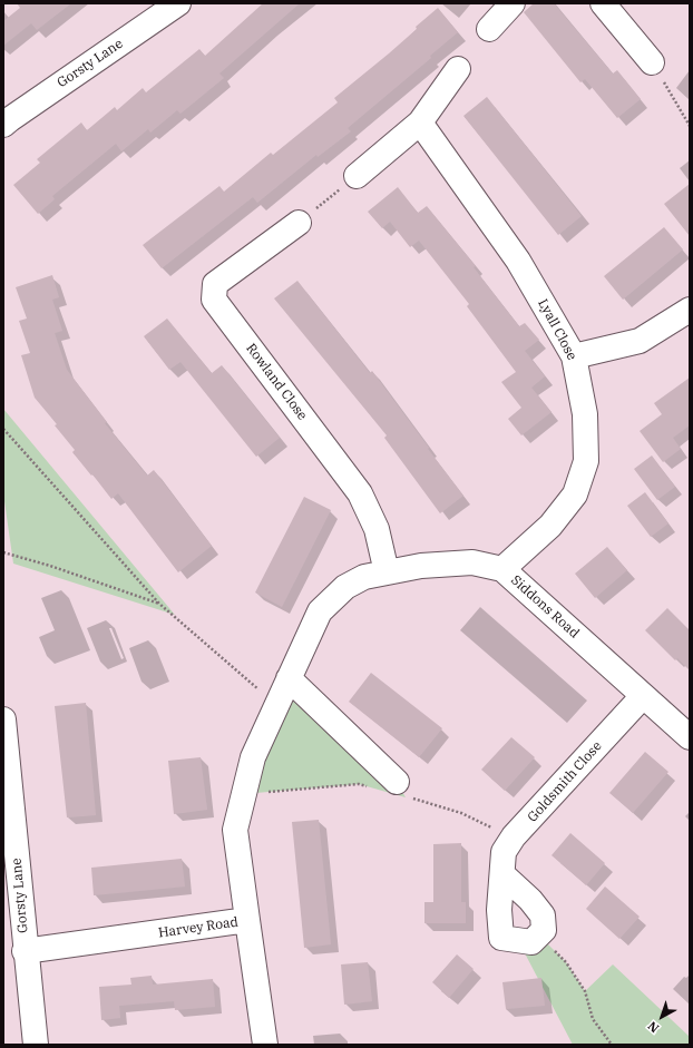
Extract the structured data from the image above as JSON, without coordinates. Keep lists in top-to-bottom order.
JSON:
{
  "streets": {
    "street": [
      "Gorsty Lane",
      "Lyall Close",
      "Rowland Close",
      "Siddons Road",
      "Goldsmith Close",
      "Harvey Road"
    ]
  },
  "crossings": [
    ["Gorsty Lane", "Harvey Road"],
    ["Lyall Close", "Siddons Road"],
    ["Rowland Close", "Siddons Road"],
    ["Siddons Road", "Goldsmith Close"],
    ["Siddons Road", "Harvey Road"]
  ],
  "north": "bottom left"
}
